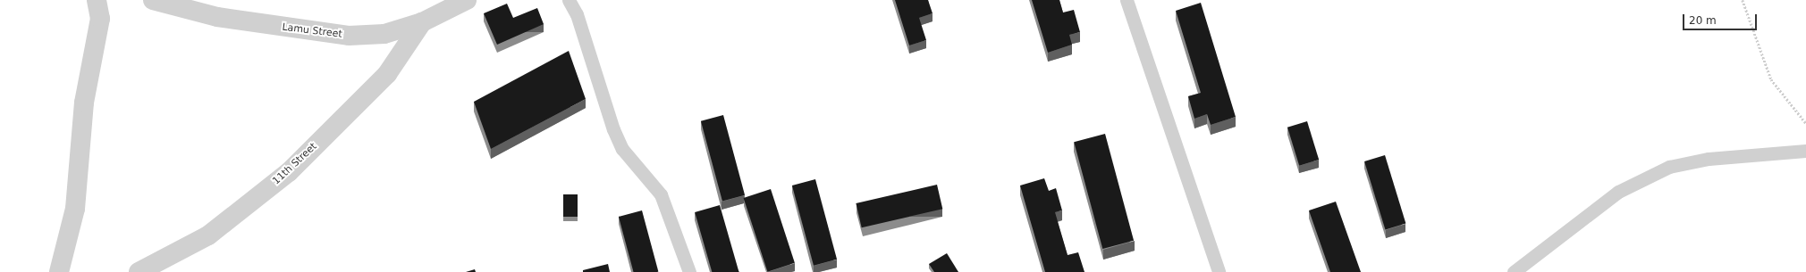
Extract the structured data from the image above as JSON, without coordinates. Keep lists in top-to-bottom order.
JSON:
{
  "streets": {
    "street": ["Lamu Street", "11th Street"]
  },
  "crossings": [
    ["Lamu Street", "11th Street"]
  ],
  "scale_bar": "20 m"
}
